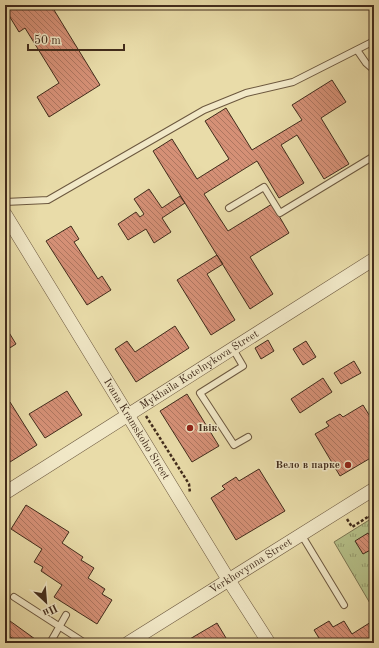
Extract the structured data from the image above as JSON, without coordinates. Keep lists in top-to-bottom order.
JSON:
{
  "streets": {
    "street": ["Mykhaila Kotelnykova Street", "Ivana Kramskoho Street", "Verkhovynna Street"]
  },
  "crossings": [
    ["Mykhaila Kotelnykova Street", "Ivana Kramskoho Street"],
    ["Ivana Kramskoho Street", "Verkhovynna Street"]
  ],
  "places": ["Івік", "Вело в парке"],
  "scale_bar": "50 m",
  "north": "bottom right"
}
